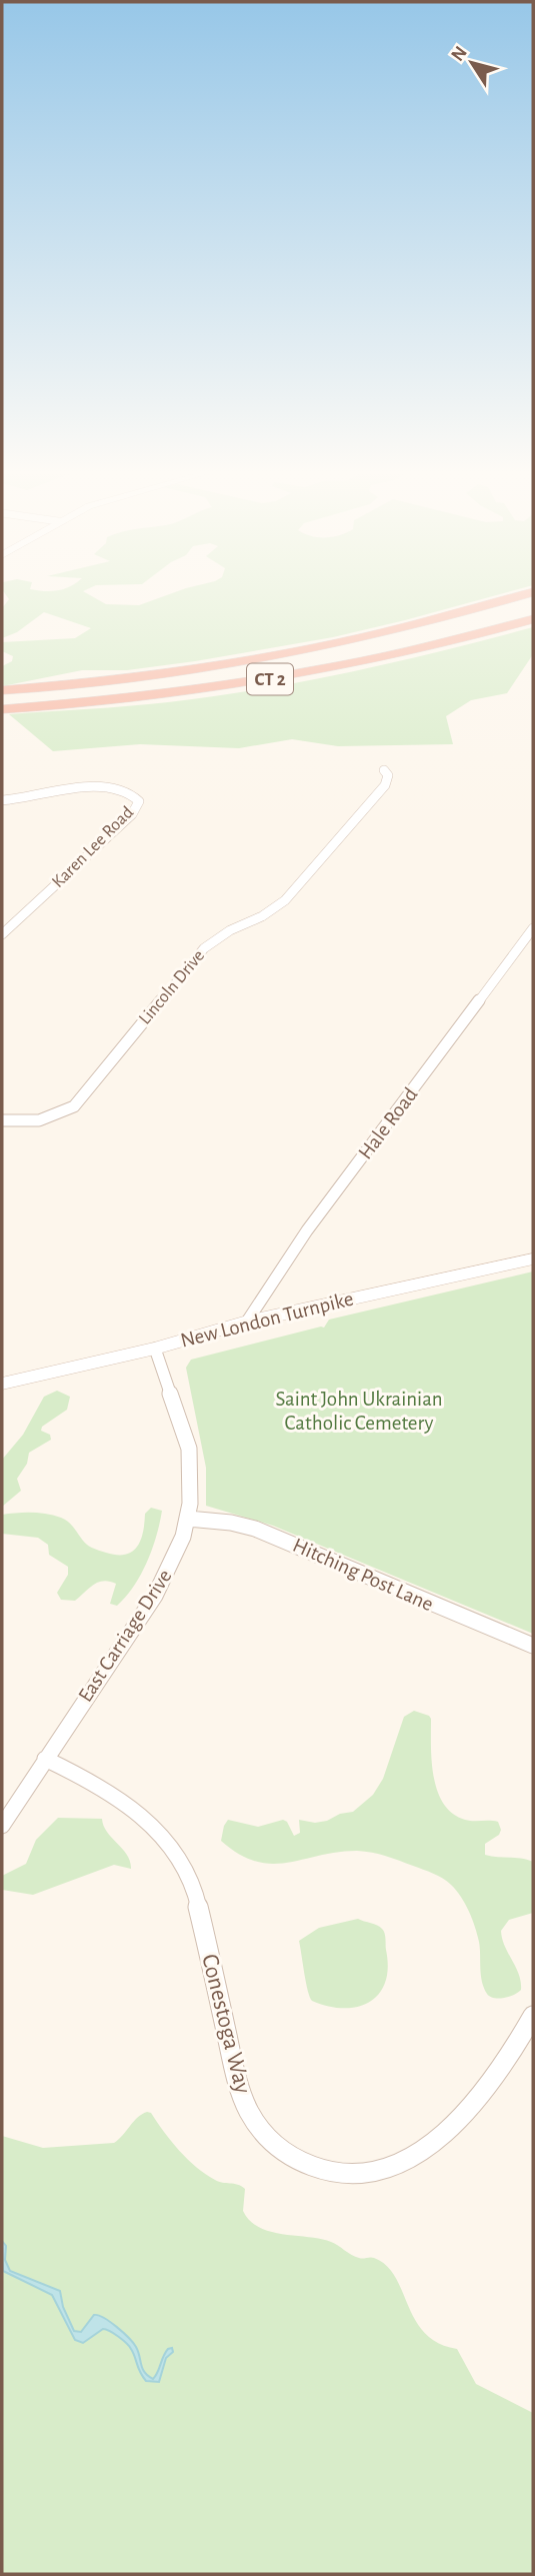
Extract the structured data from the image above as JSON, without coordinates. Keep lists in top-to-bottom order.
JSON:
{
  "streets": {
    "highway": ["CT 2"],
    "street": [
      "Karen Lee Road",
      "Lincoln Drive",
      "Hale Road",
      "New London Turnpike",
      "Hitching Post Lane",
      "East Carriage Drive",
      "Conestoga Way"
    ]
  },
  "crossings": [
    ["Hale Road", "New London Turnpike"],
    ["New London Turnpike", "East Carriage Drive"],
    ["Hitching Post Lane", "East Carriage Drive"],
    ["East Carriage Drive", "Conestoga Way"]
  ],
  "parks": ["Saint John Ukrainian Catholic Cemetery"],
  "north": "top left"
}
